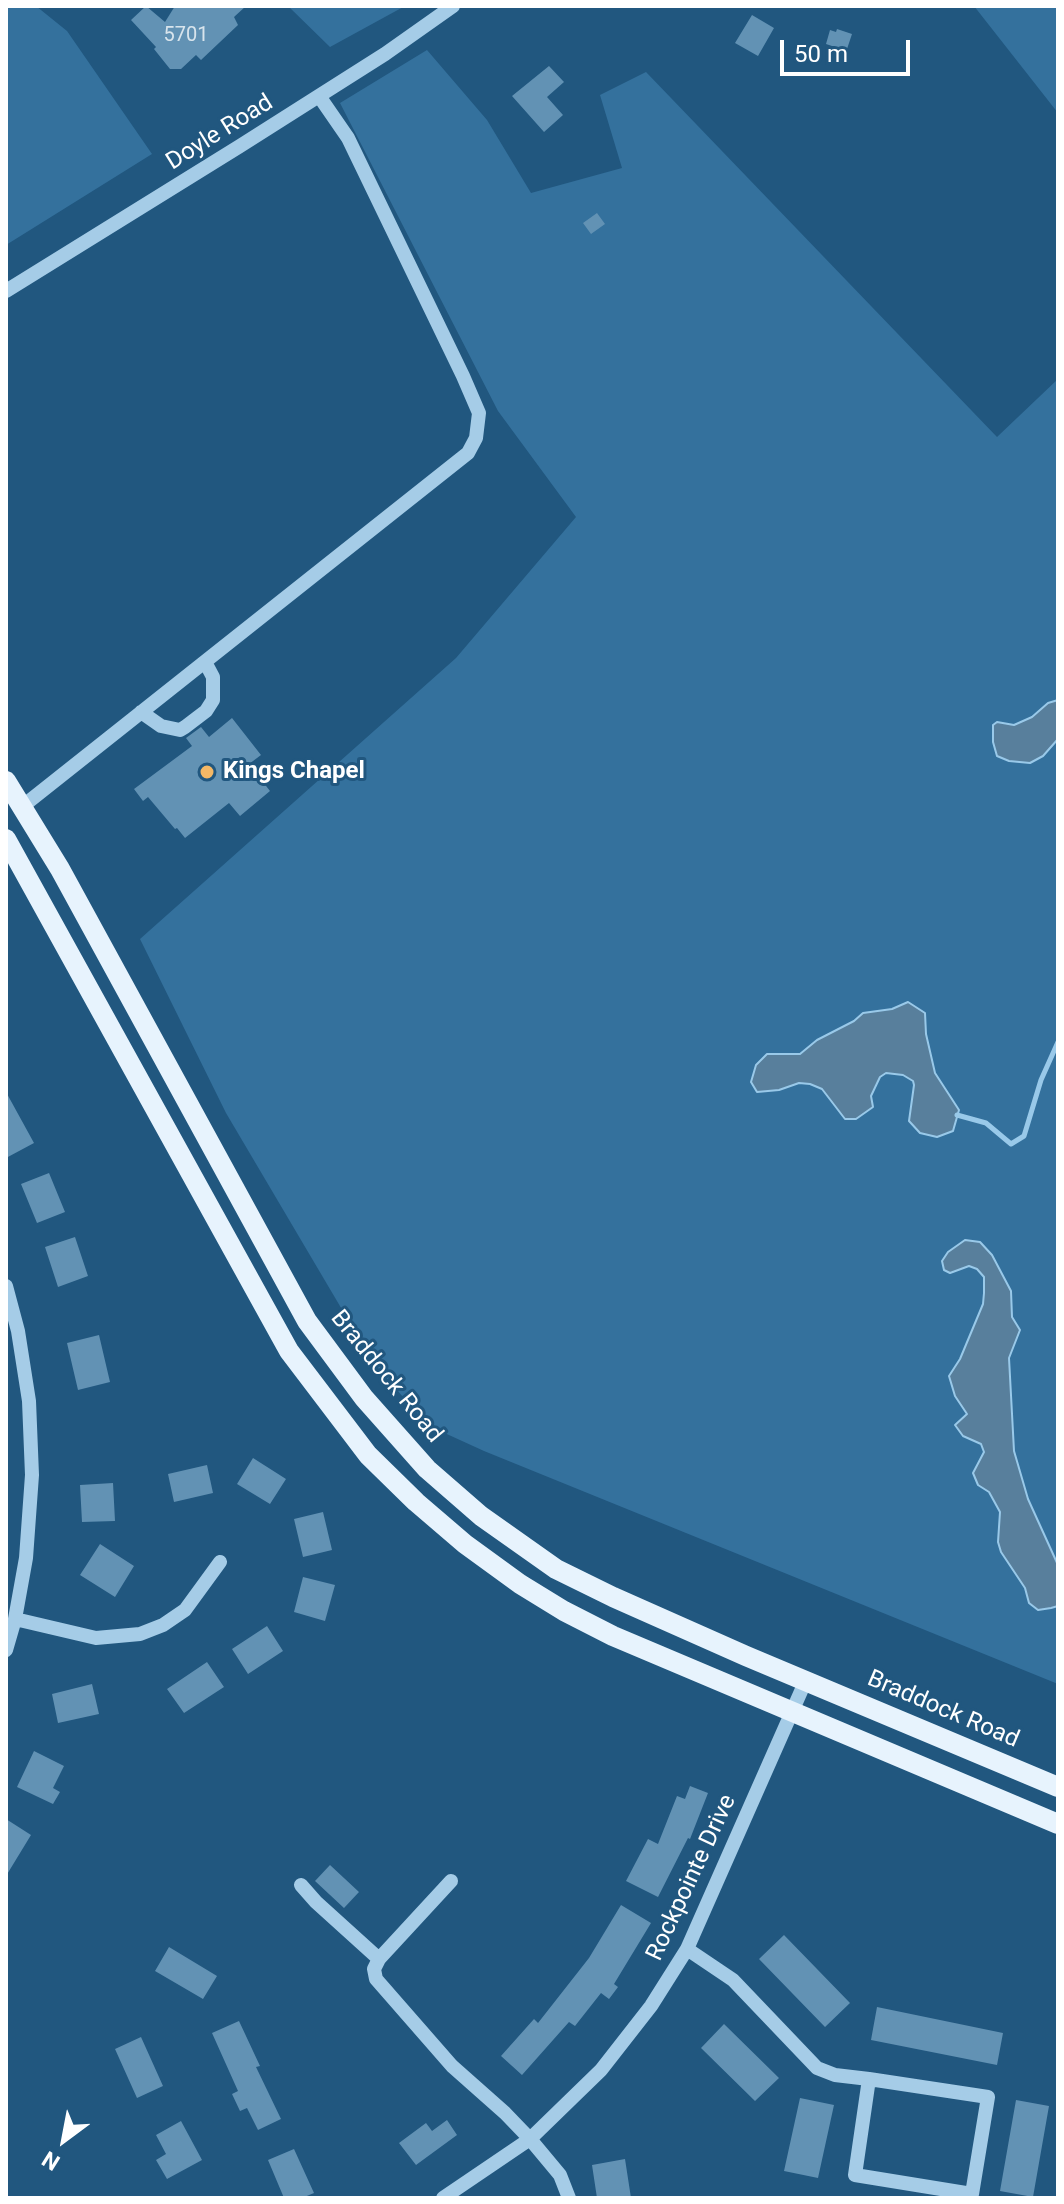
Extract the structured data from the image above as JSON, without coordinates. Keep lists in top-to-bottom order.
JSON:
{
  "streets": {
    "main road": ["Braddock Road"],
    "street": ["Doyle Road", "Rockpointe Drive"]
  },
  "crossings": [
    ["Braddock Road", "Rockpointe Drive"]
  ],
  "places": ["Kings Chapel"],
  "house_numbers": ["5701"],
  "scale_bar": "50 m",
  "north": "bottom left"
}
